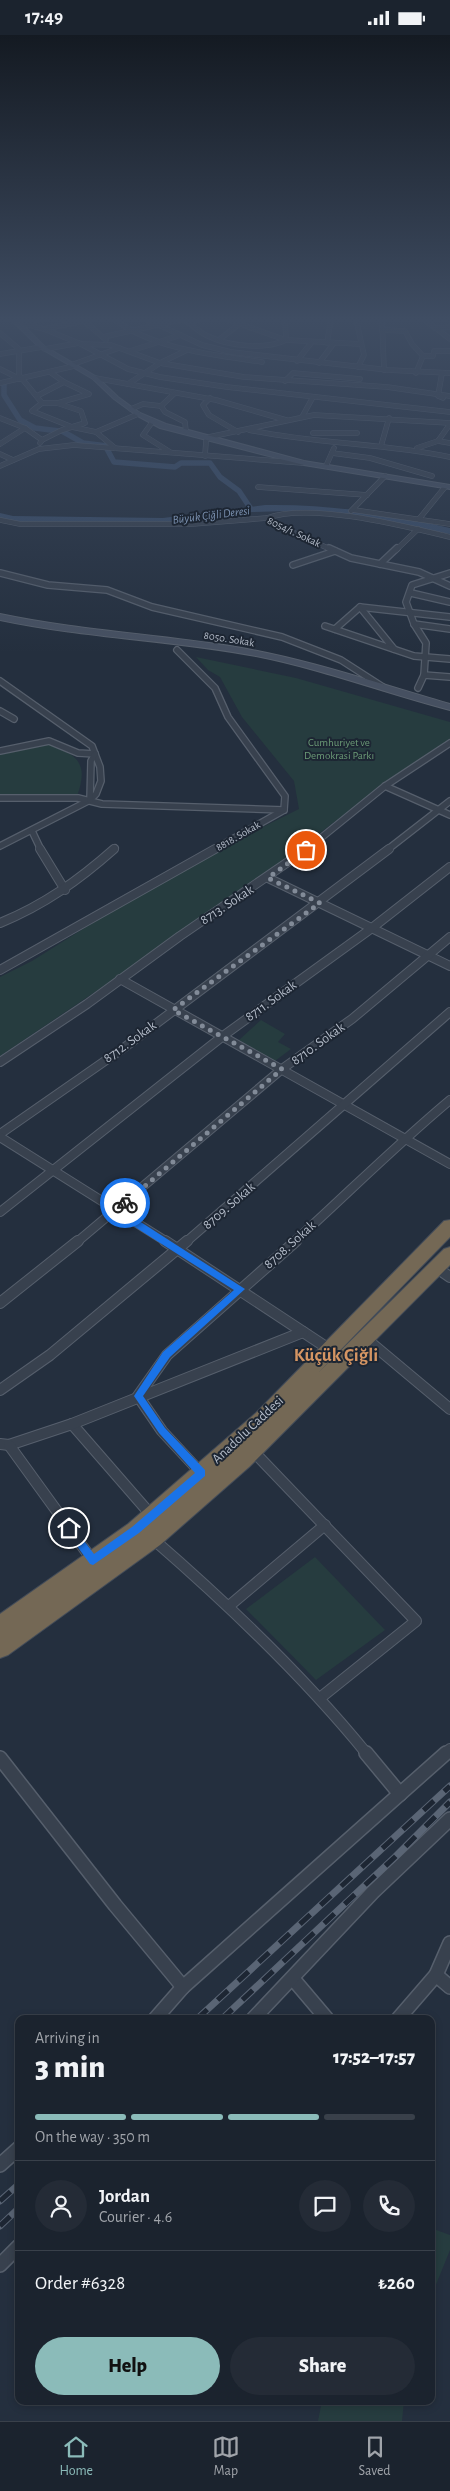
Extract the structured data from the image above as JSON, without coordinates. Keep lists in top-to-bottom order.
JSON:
{
  "streets": {
    "highway": ["Anadolu Caddesi"],
    "street": [
      "8054/1. Sokak",
      "8050. Sokak",
      "8818. Sokak",
      "8713. Sokak",
      "8711. Sokak",
      "8712. Sokak",
      "8710. Sokak",
      "8709. Sokak",
      "8708. Sokak"
    ]
  },
  "districts": ["Küçük Çiğli"],
  "water": ["Büyük Çiğli Deresi"],
  "parks": ["Cumhuriyet ve Demokrasi Parkı"],
  "page": {
    "status": "17:49",
    "heading": ["3 min", "Arriving in", "17:52–17:57"],
    "panel": [
      "Jordan",
      "Courier · 4.6",
      "Order #6328",
      "₺260"
    ],
    "bar": "On the way · 350 m",
    "buttons": ["Help", "Share"],
    "tabs": ["Home", "Map", "Saved"]
  }
}
